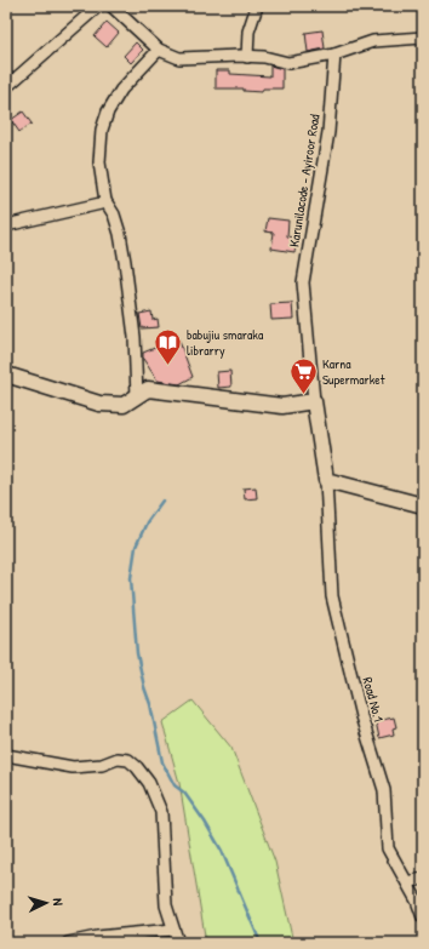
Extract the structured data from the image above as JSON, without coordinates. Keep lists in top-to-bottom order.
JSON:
{
  "streets": {
    "street": ["Karunilacode - Ayiroor Road", "Road No.1"]
  },
  "places": {
    "library": ["babujiu smaraka librarry"],
    "supermarket": ["Karna Supermarket"]
  },
  "north": "right"
}
